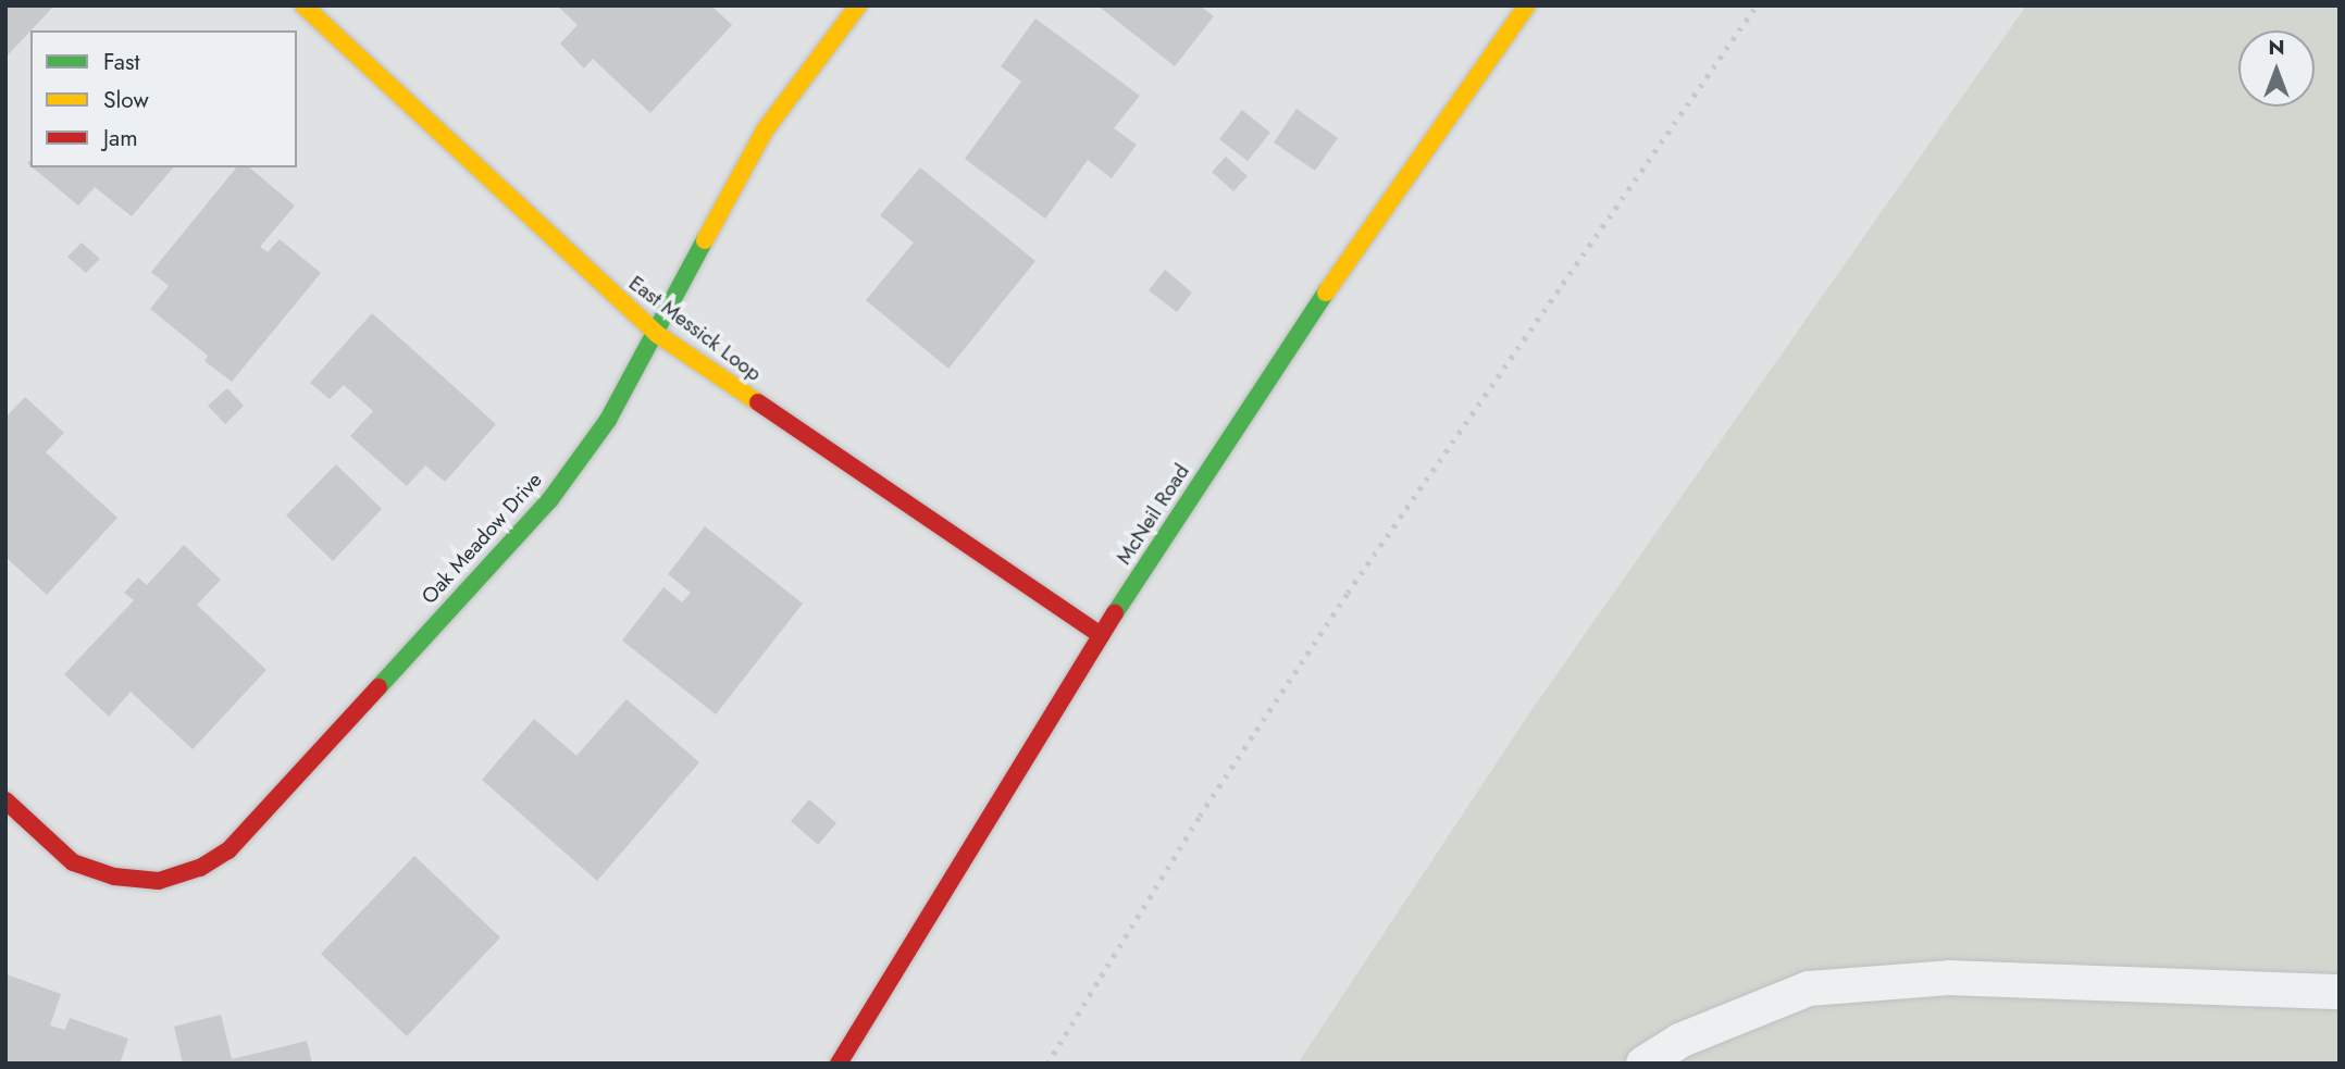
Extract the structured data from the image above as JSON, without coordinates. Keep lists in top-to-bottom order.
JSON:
{
  "streets": {
    "street": ["East Messick Loop", "McNeil Road", "Oak Meadow Drive"]
  },
  "crossings": [
    ["East Messick Loop", "McNeil Road"],
    ["East Messick Loop", "Oak Meadow Drive"]
  ],
  "legend": ["Fast", "Slow", "Jam"],
  "north": "top"
}
